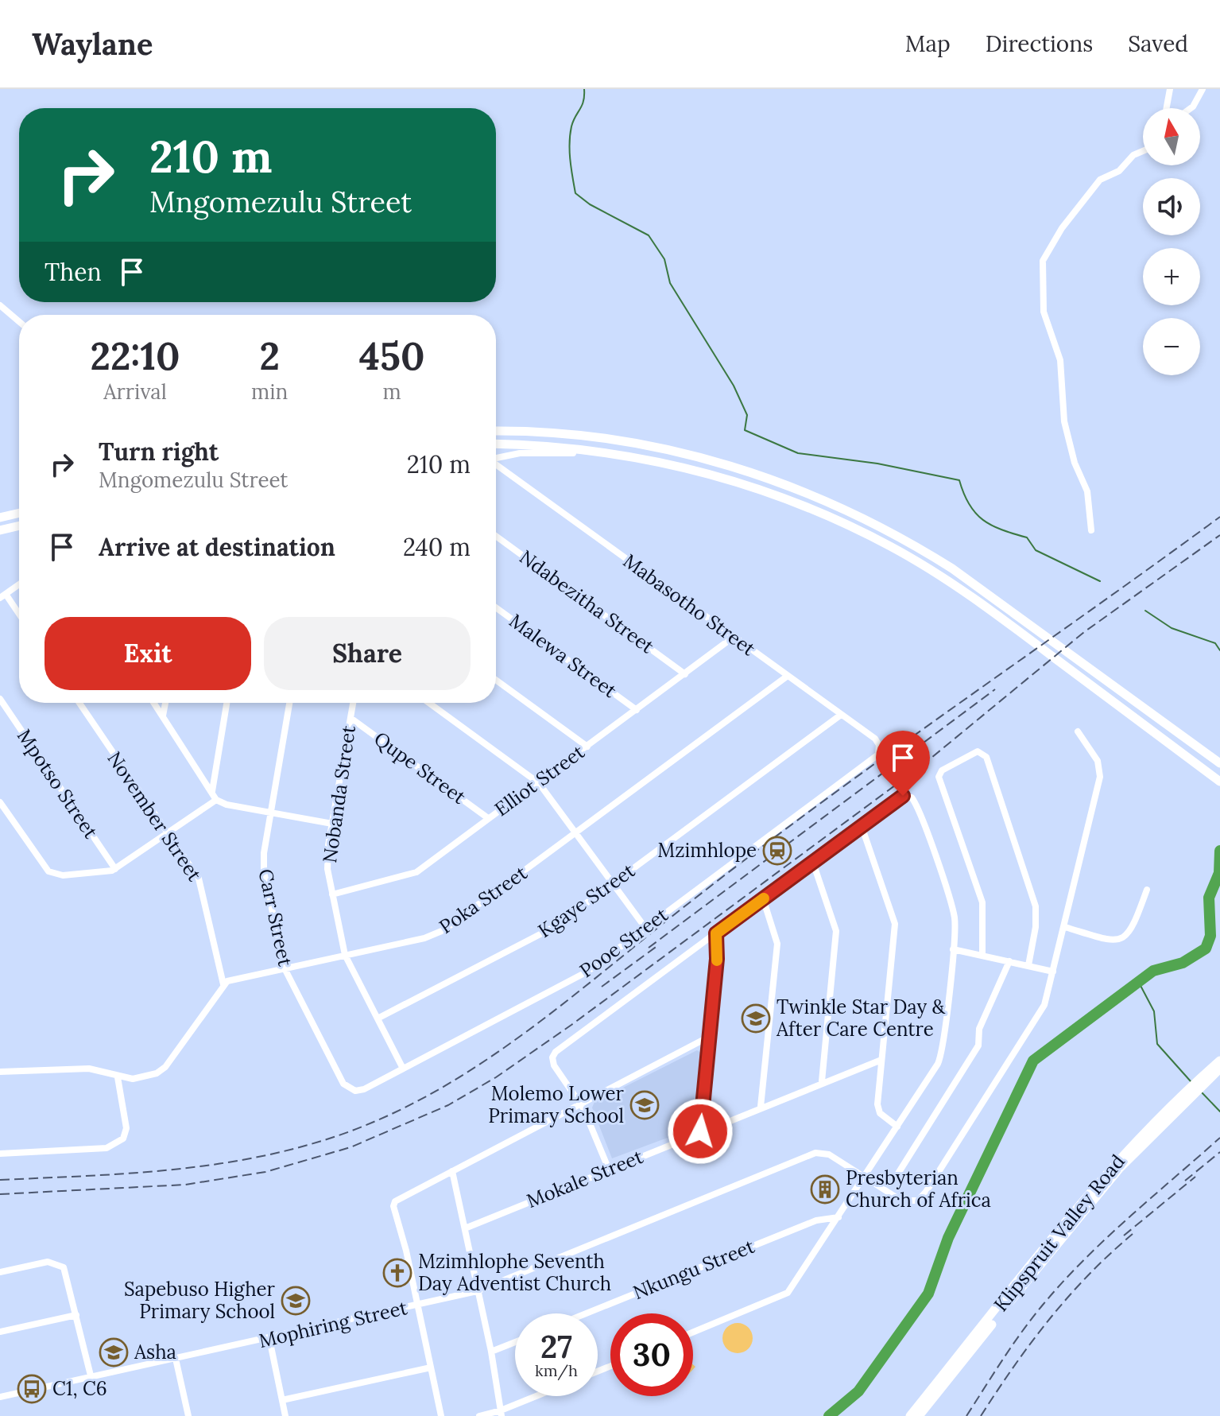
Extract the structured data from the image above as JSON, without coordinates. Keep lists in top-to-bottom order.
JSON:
{
  "streets": {
    "main road": ["Klipspruit Valley Road"],
    "street": [
      "Ndabezitha Street",
      "Mabasotho Street",
      "Malewa Street",
      "Qupe Street",
      "Elliot Street",
      "Mpotso Street",
      "Nobanda Street",
      "November Street",
      "Poka Street",
      "Kgaye Street",
      "Carr Street",
      "Pooe Street",
      "Mokale Street",
      "Nkungu Street",
      "Mophiring Street"
    ]
  },
  "crossings": [
    ["Ndabezitha Street", "Elliot Street"],
    ["Mabasotho Street", "Elliot Street"],
    ["Mabasotho Street", "Poka Street"],
    ["Mabasotho Street", "Kgaye Street"],
    ["Mabasotho Street", "Pooe Street"],
    ["Malewa Street", "Elliot Street"],
    ["Qupe Street", "Elliot Street"],
    ["Qupe Street", "Nobanda Street"],
    ["Elliot Street", "Nobanda Street"],
    ["Nobanda Street", "Poka Street"],
    ["Nobanda Street", "Kgaye Street"],
    ["Nobanda Street", "Pooe Street"],
    ["November Street", "Poka Street"],
    ["Poka Street", "Carr Street"],
    ["Carr Street", "Pooe Street"]
  ],
  "places": {
    "station": ["Mzimhlope"],
    "school or university": [
      "Twinkle Star Day & After Care Centre",
      "Molemo Lower Primary School",
      "Sapebuso Higher Primary School",
      "Asha"
    ],
    "building": ["Presbyterian Church of Africa"],
    "church": ["Mzimhlophe Seventh Day Adventist Church"],
    "bus stop": ["C1, C6"]
  },
  "north": "top",
  "page": {
    "header": "Waylane",
    "nav": ["Map", "Directions", "Saved"],
    "map_buttons": ["+", "−"],
    "turn": ["210 m", "Mngomezulu Street"],
    "then": "Then",
    "eta": [
      "22:10",
      "Arrival",
      "2",
      "min",
      "450",
      "m"
    ],
    "list": [
      {
        "name": "Turn right",
        "note": "Mngomezulu Street",
        "value": "210 m"
      },
      {
        "name": "Arrive at destination",
        "value": "240 m"
      }
    ],
    "buttons": ["Exit", "Share"],
    "speed": "27 km/h",
    "limit": "30"
  }
}
